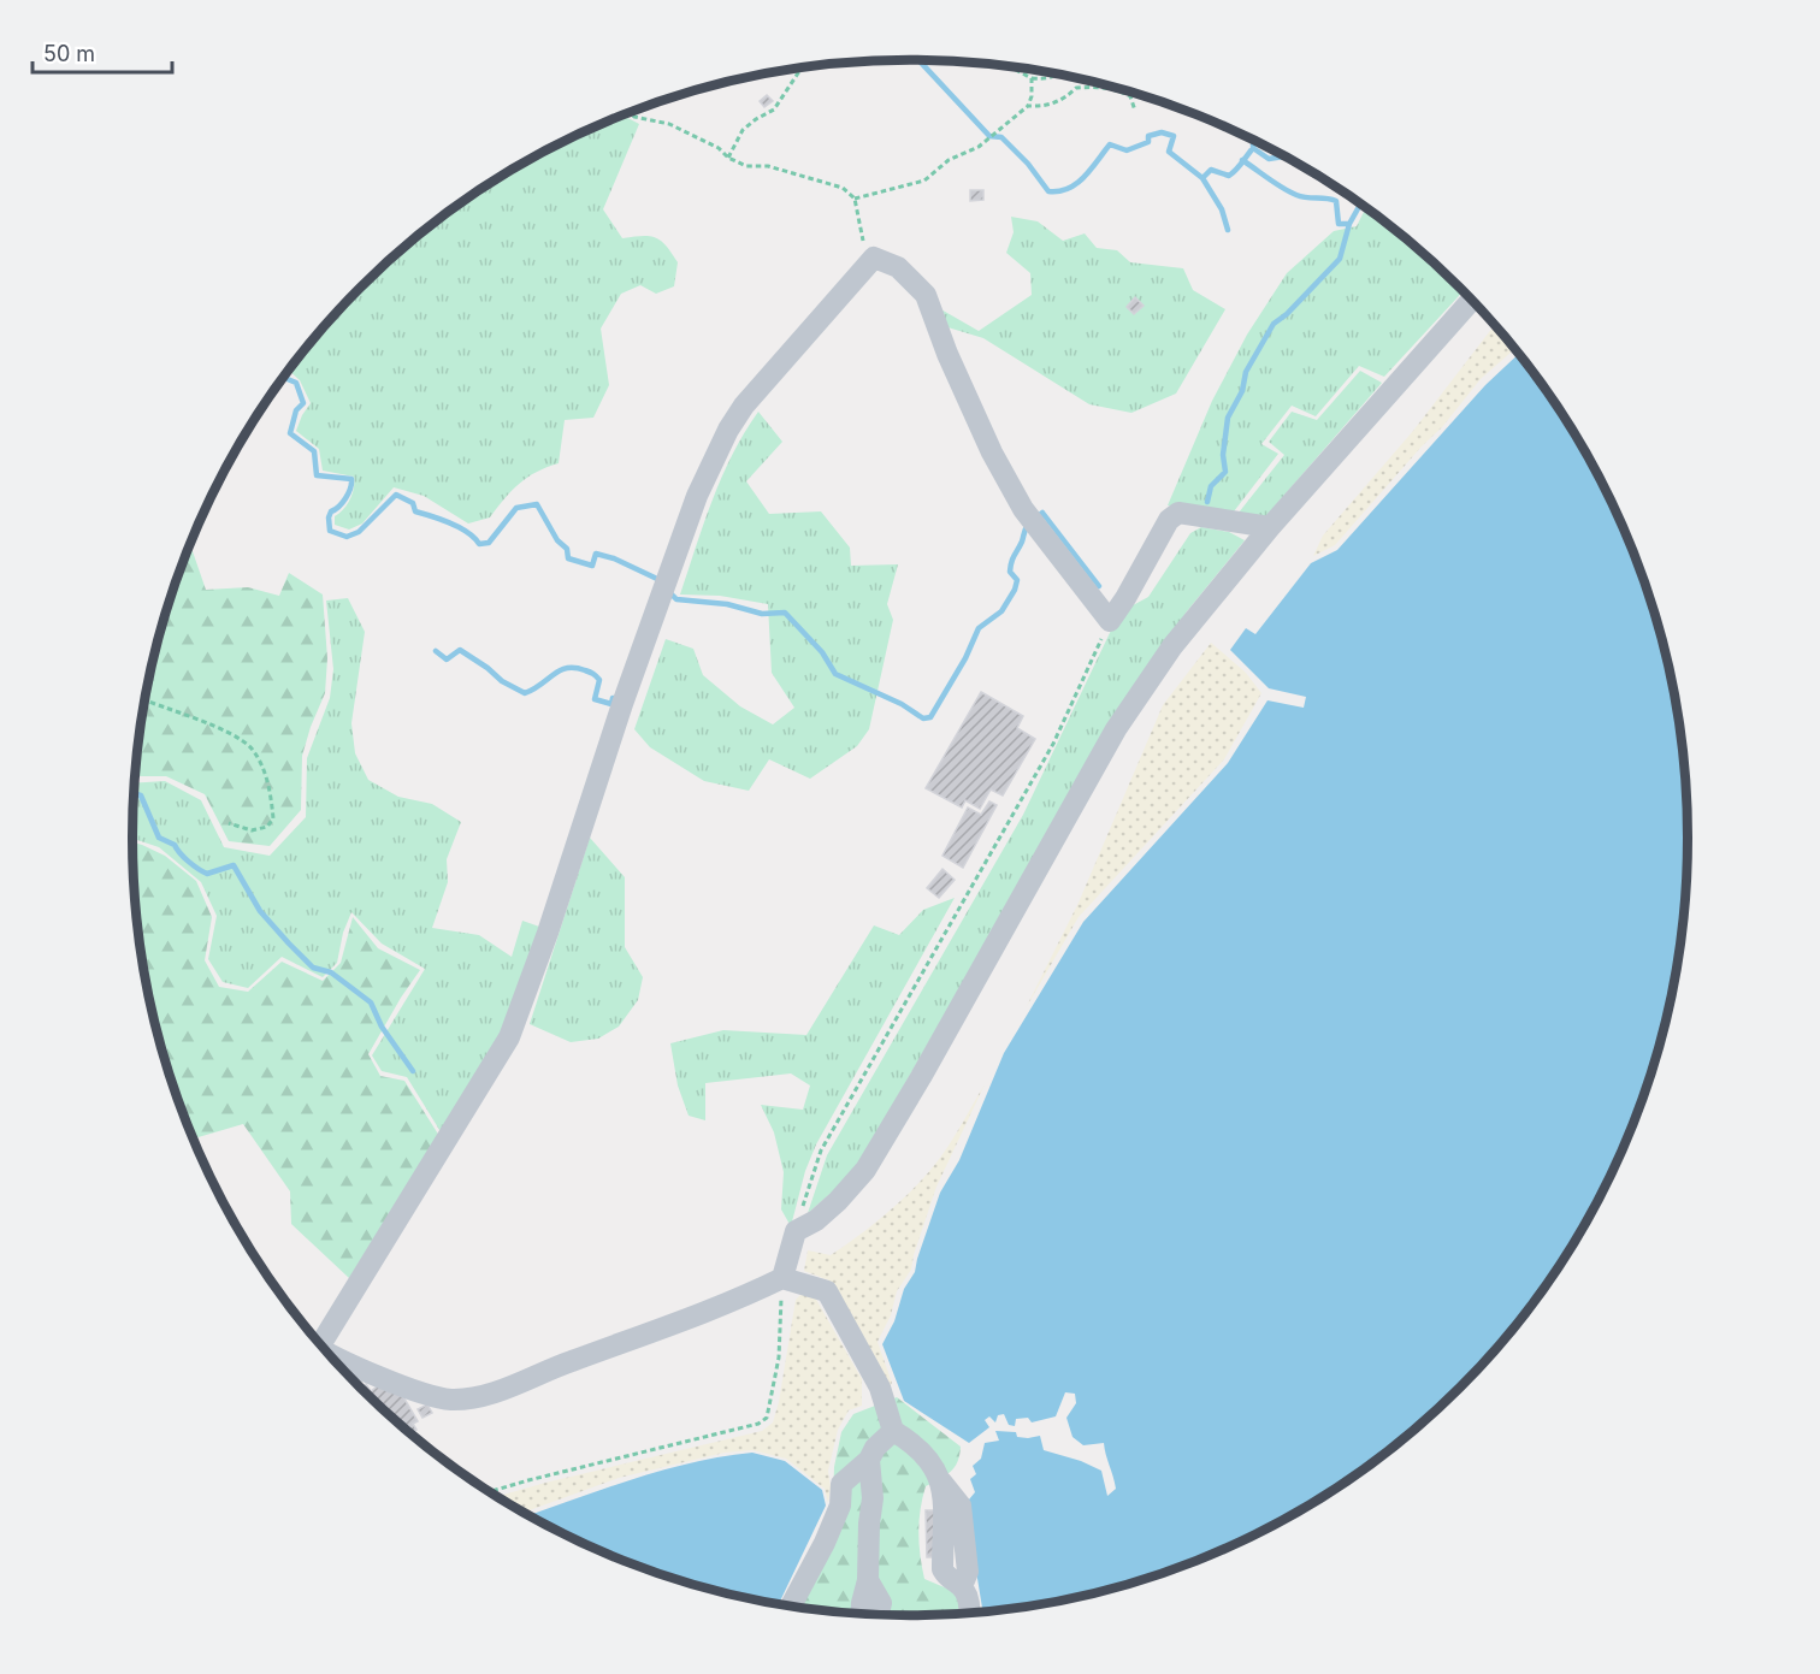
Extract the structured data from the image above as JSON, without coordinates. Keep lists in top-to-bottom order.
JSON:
{
  "scale_bar": "50 m"
}
